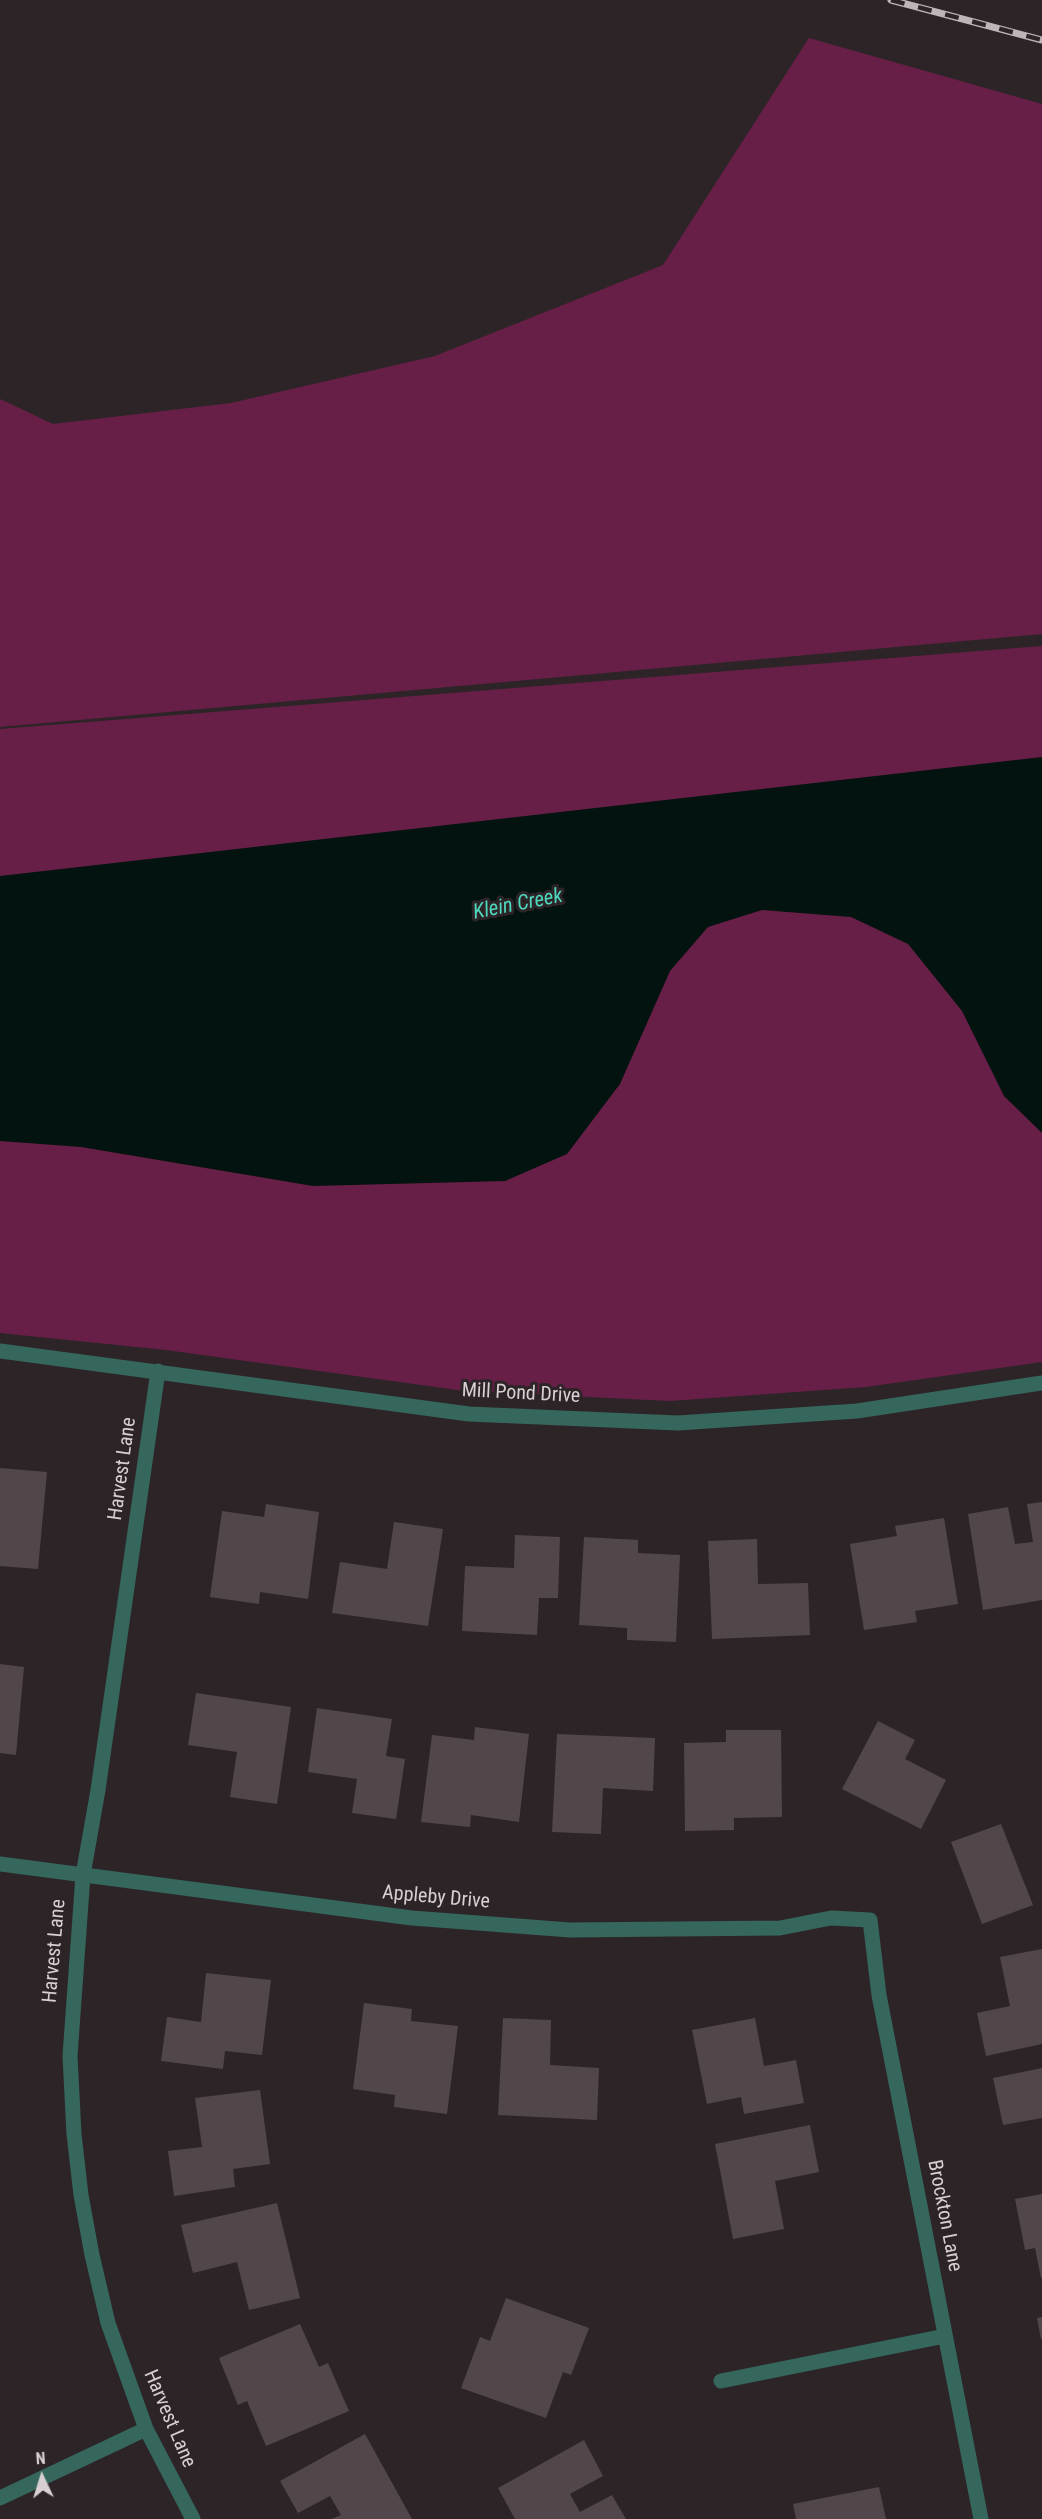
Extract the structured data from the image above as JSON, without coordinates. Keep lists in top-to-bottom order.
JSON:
{
  "streets": {
    "street": [
      "Mill Pond Drive",
      "Harvest Lane",
      "Appleby Drive",
      "Brockton Lane"
    ]
  },
  "crossings": [
    ["Mill Pond Drive", "Harvest Lane"],
    ["Harvest Lane", "Appleby Drive"],
    ["Appleby Drive", "Brockton Lane"]
  ],
  "water": ["Klein Creek"],
  "north": "top"
}
